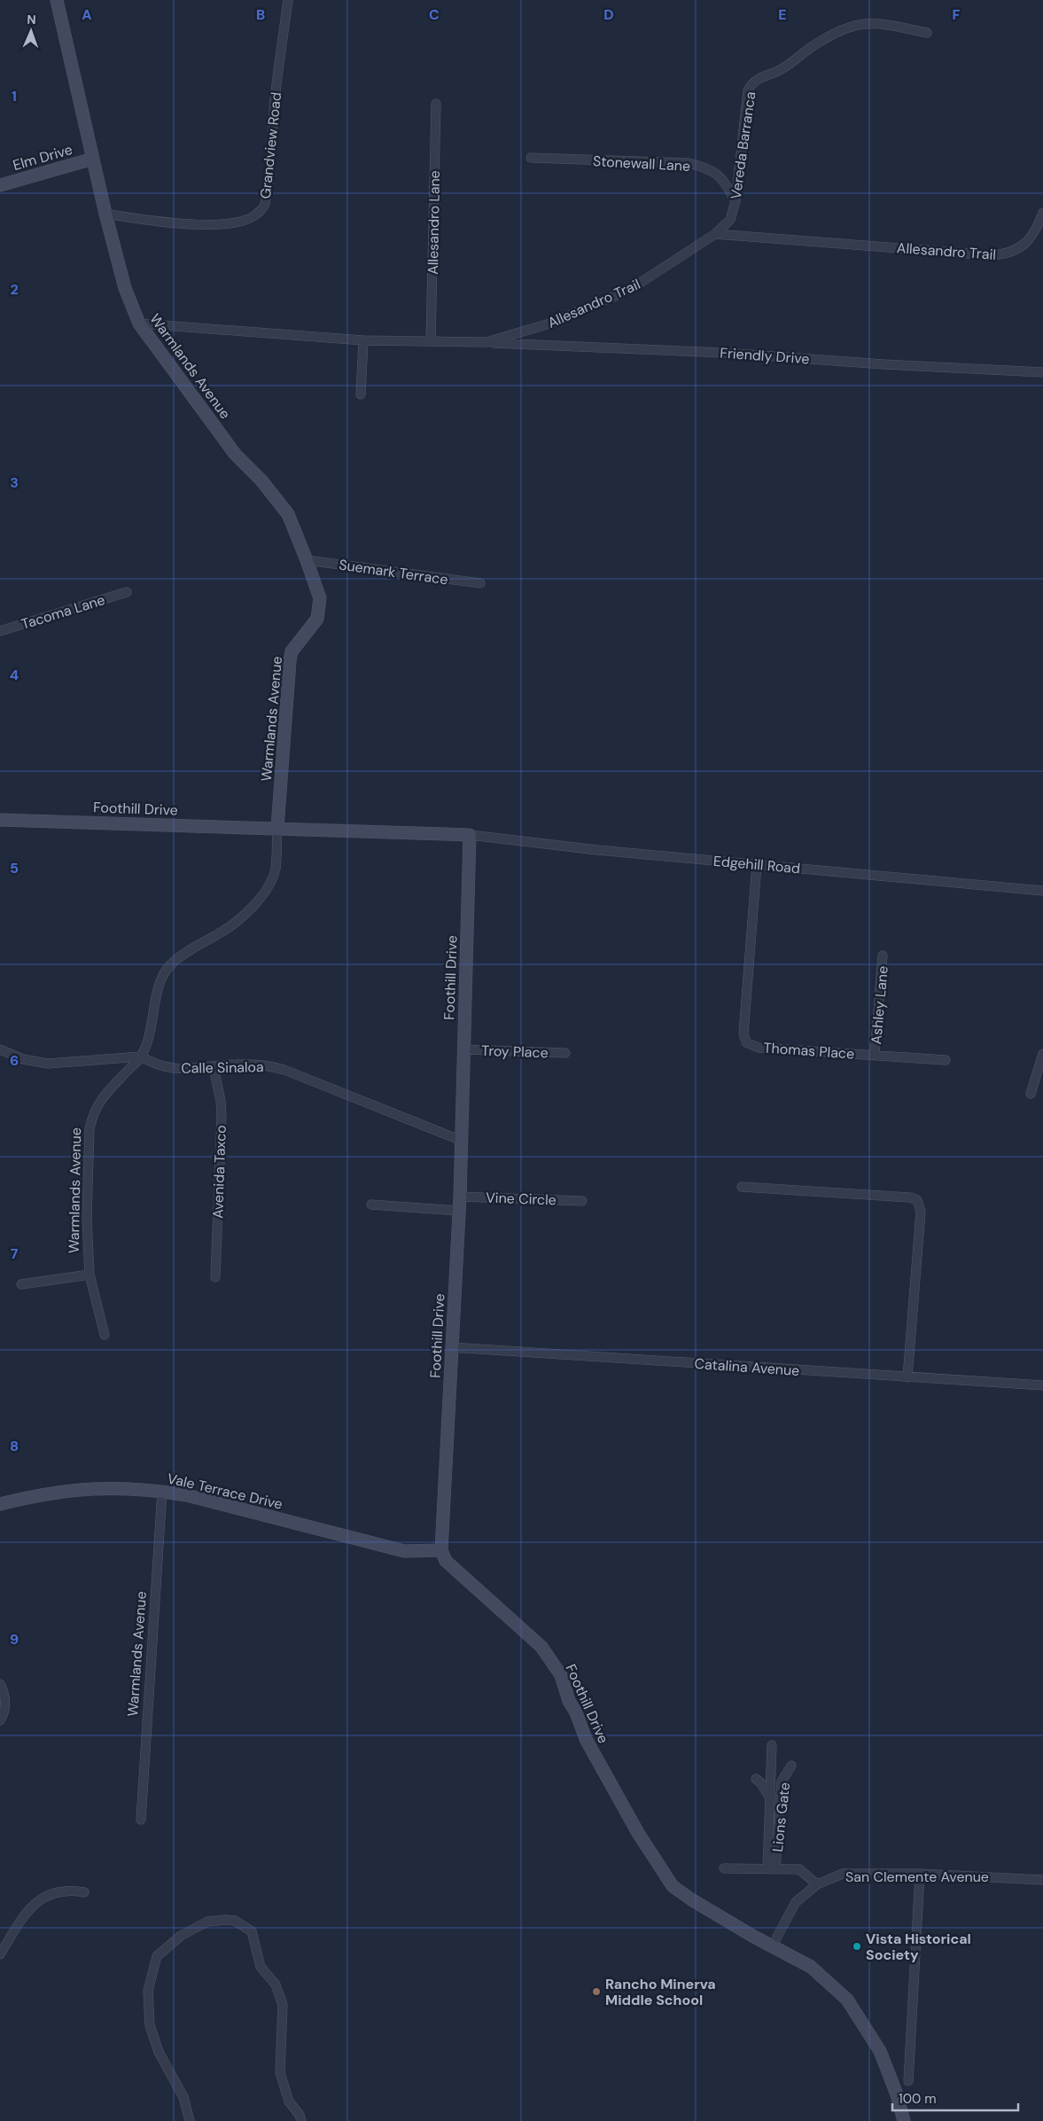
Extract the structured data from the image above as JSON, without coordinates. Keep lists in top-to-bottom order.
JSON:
{
  "streets": {
    "street": [
      "Grandview Road",
      "Vereda Barranca",
      "Elm Drive",
      "Stonewall Lane",
      "Allesandro Lane",
      "Allesandro Trail",
      "Friendly Drive",
      "Warmlands Avenue",
      "Suemark Terrace",
      "Tacoma Lane",
      "Foothill Drive",
      "Edgehill Road",
      "Ashley Lane",
      "Thomas Place",
      "Troy Place",
      "Calle Sinaloa",
      "Avenida Taxco",
      "Vine Circle",
      "Catalina Avenue",
      "Vale Terrace Drive",
      "Lions Gate",
      "San Clemente Avenue"
    ]
  },
  "crossings": [
    ["Grandview Road", "Warmlands Avenue"],
    ["Vereda Barranca", "Stonewall Lane"],
    ["Vereda Barranca", "Allesandro Trail"],
    ["Elm Drive", "Warmlands Avenue"],
    ["Allesandro Lane", "Allesandro Trail"],
    ["Allesandro Trail", "Friendly Drive"],
    ["Allesandro Trail", "Warmlands Avenue"],
    ["Warmlands Avenue", "Suemark Terrace"],
    ["Warmlands Avenue", "Foothill Drive"],
    ["Warmlands Avenue", "Calle Sinaloa"],
    ["Warmlands Avenue", "Vale Terrace Drive"],
    ["Foothill Drive", "Edgehill Road"],
    ["Foothill Drive", "Troy Place"],
    ["Foothill Drive", "Calle Sinaloa"],
    ["Foothill Drive", "Vine Circle"],
    ["Foothill Drive", "Catalina Avenue"],
    ["Foothill Drive", "Vale Terrace Drive"],
    ["Foothill Drive", "San Clemente Avenue"],
    ["Edgehill Road", "Thomas Place"],
    ["Ashley Lane", "Thomas Place"],
    ["Calle Sinaloa", "Avenida Taxco"]
  ],
  "places": ["Vista Historical Society", "Rancho Minerva Middle School"],
  "scale_bar": "100 m",
  "north": "top",
  "grid": {
    "columns": [
      "A",
      "B",
      "C",
      "D",
      "E",
      "F"
    ],
    "rows": [
      "1",
      "2",
      "3",
      "4",
      "5",
      "6",
      "7",
      "8",
      "9"
    ]
  }
}
